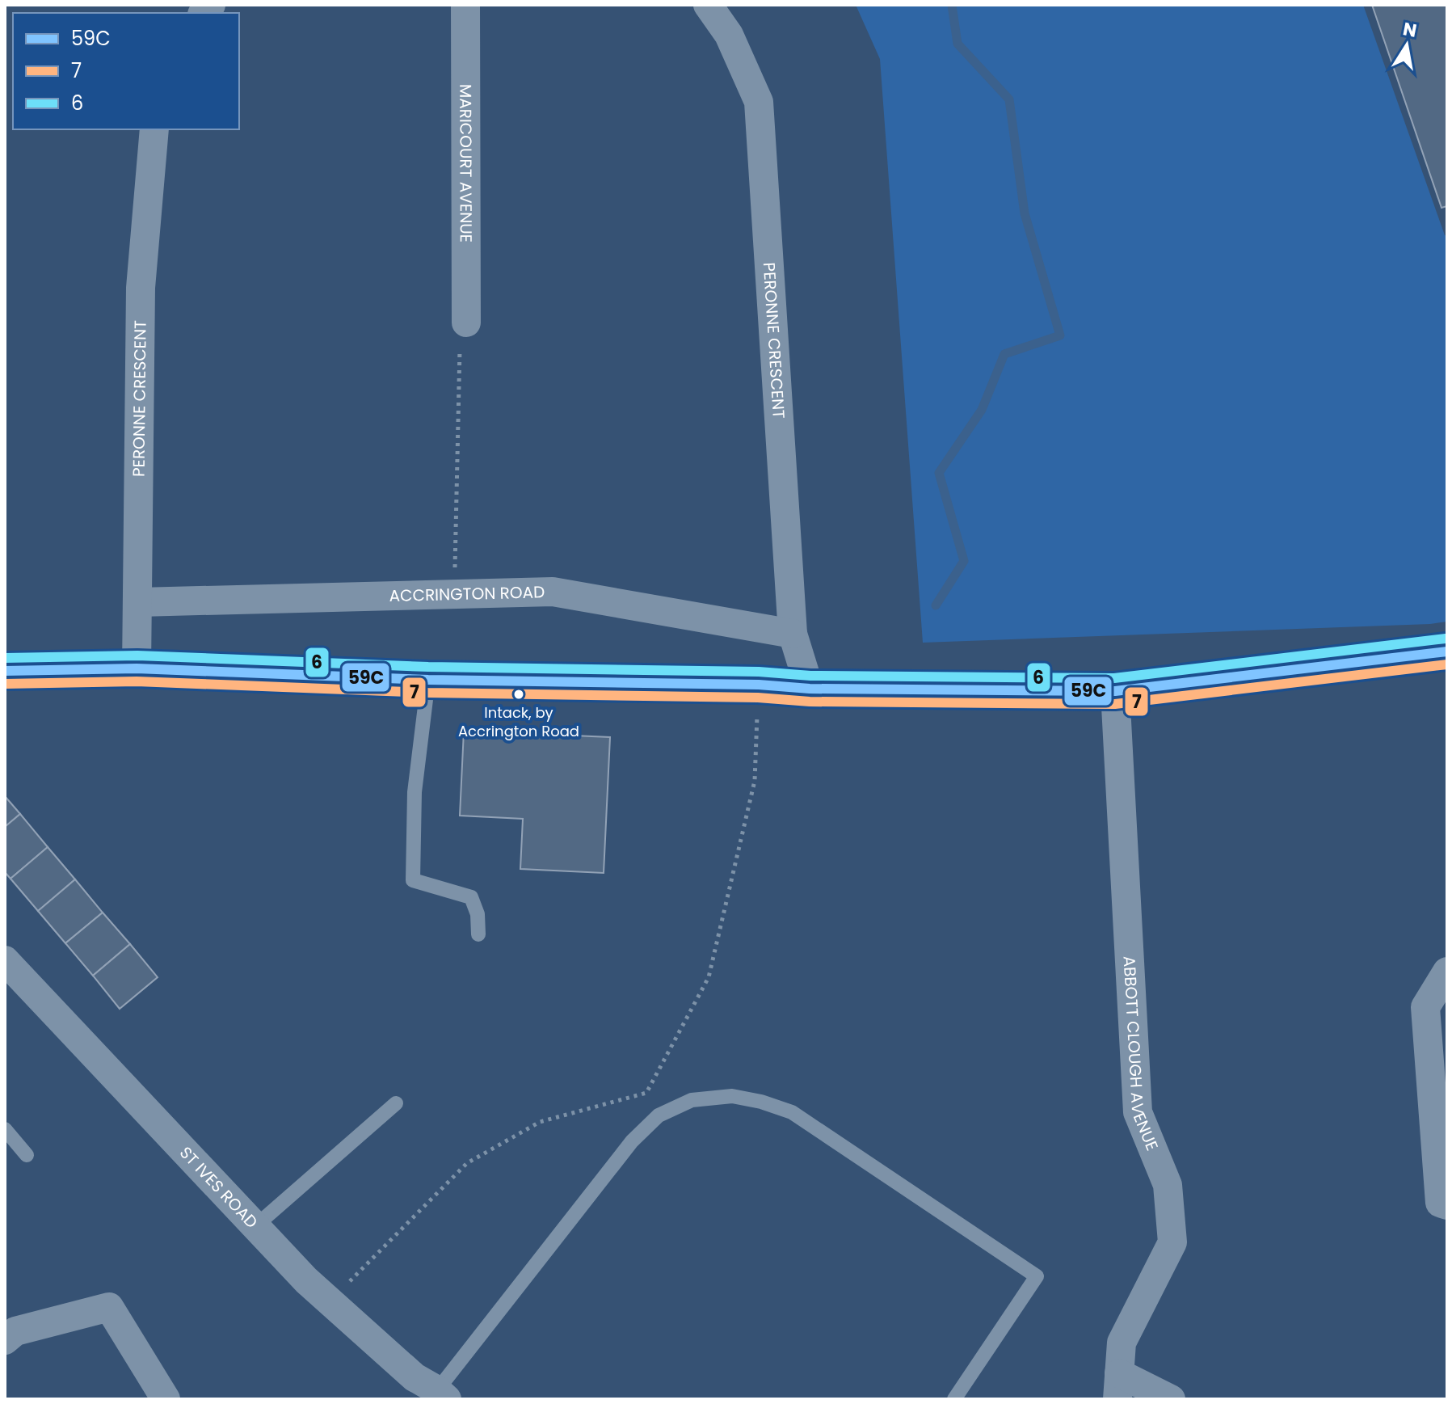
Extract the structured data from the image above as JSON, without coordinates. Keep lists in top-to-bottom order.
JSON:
{
  "streets": {
    "street": [
      "MARICOURT AVENUE",
      "PERONNE CRESCENT",
      "ACCRINGTON ROAD",
      "ABBOTT CLOUGH AVENUE",
      "ST IVES ROAD"
    ]
  },
  "crossings": [
    ["PERONNE CRESCENT", "ACCRINGTON ROAD"]
  ],
  "places": ["Intack, by Accrington Road"],
  "lines": ["transit line 6", "transit line 59C", "transit line 7"],
  "legend": ["59C", "7", "6"],
  "north": "top"
}
